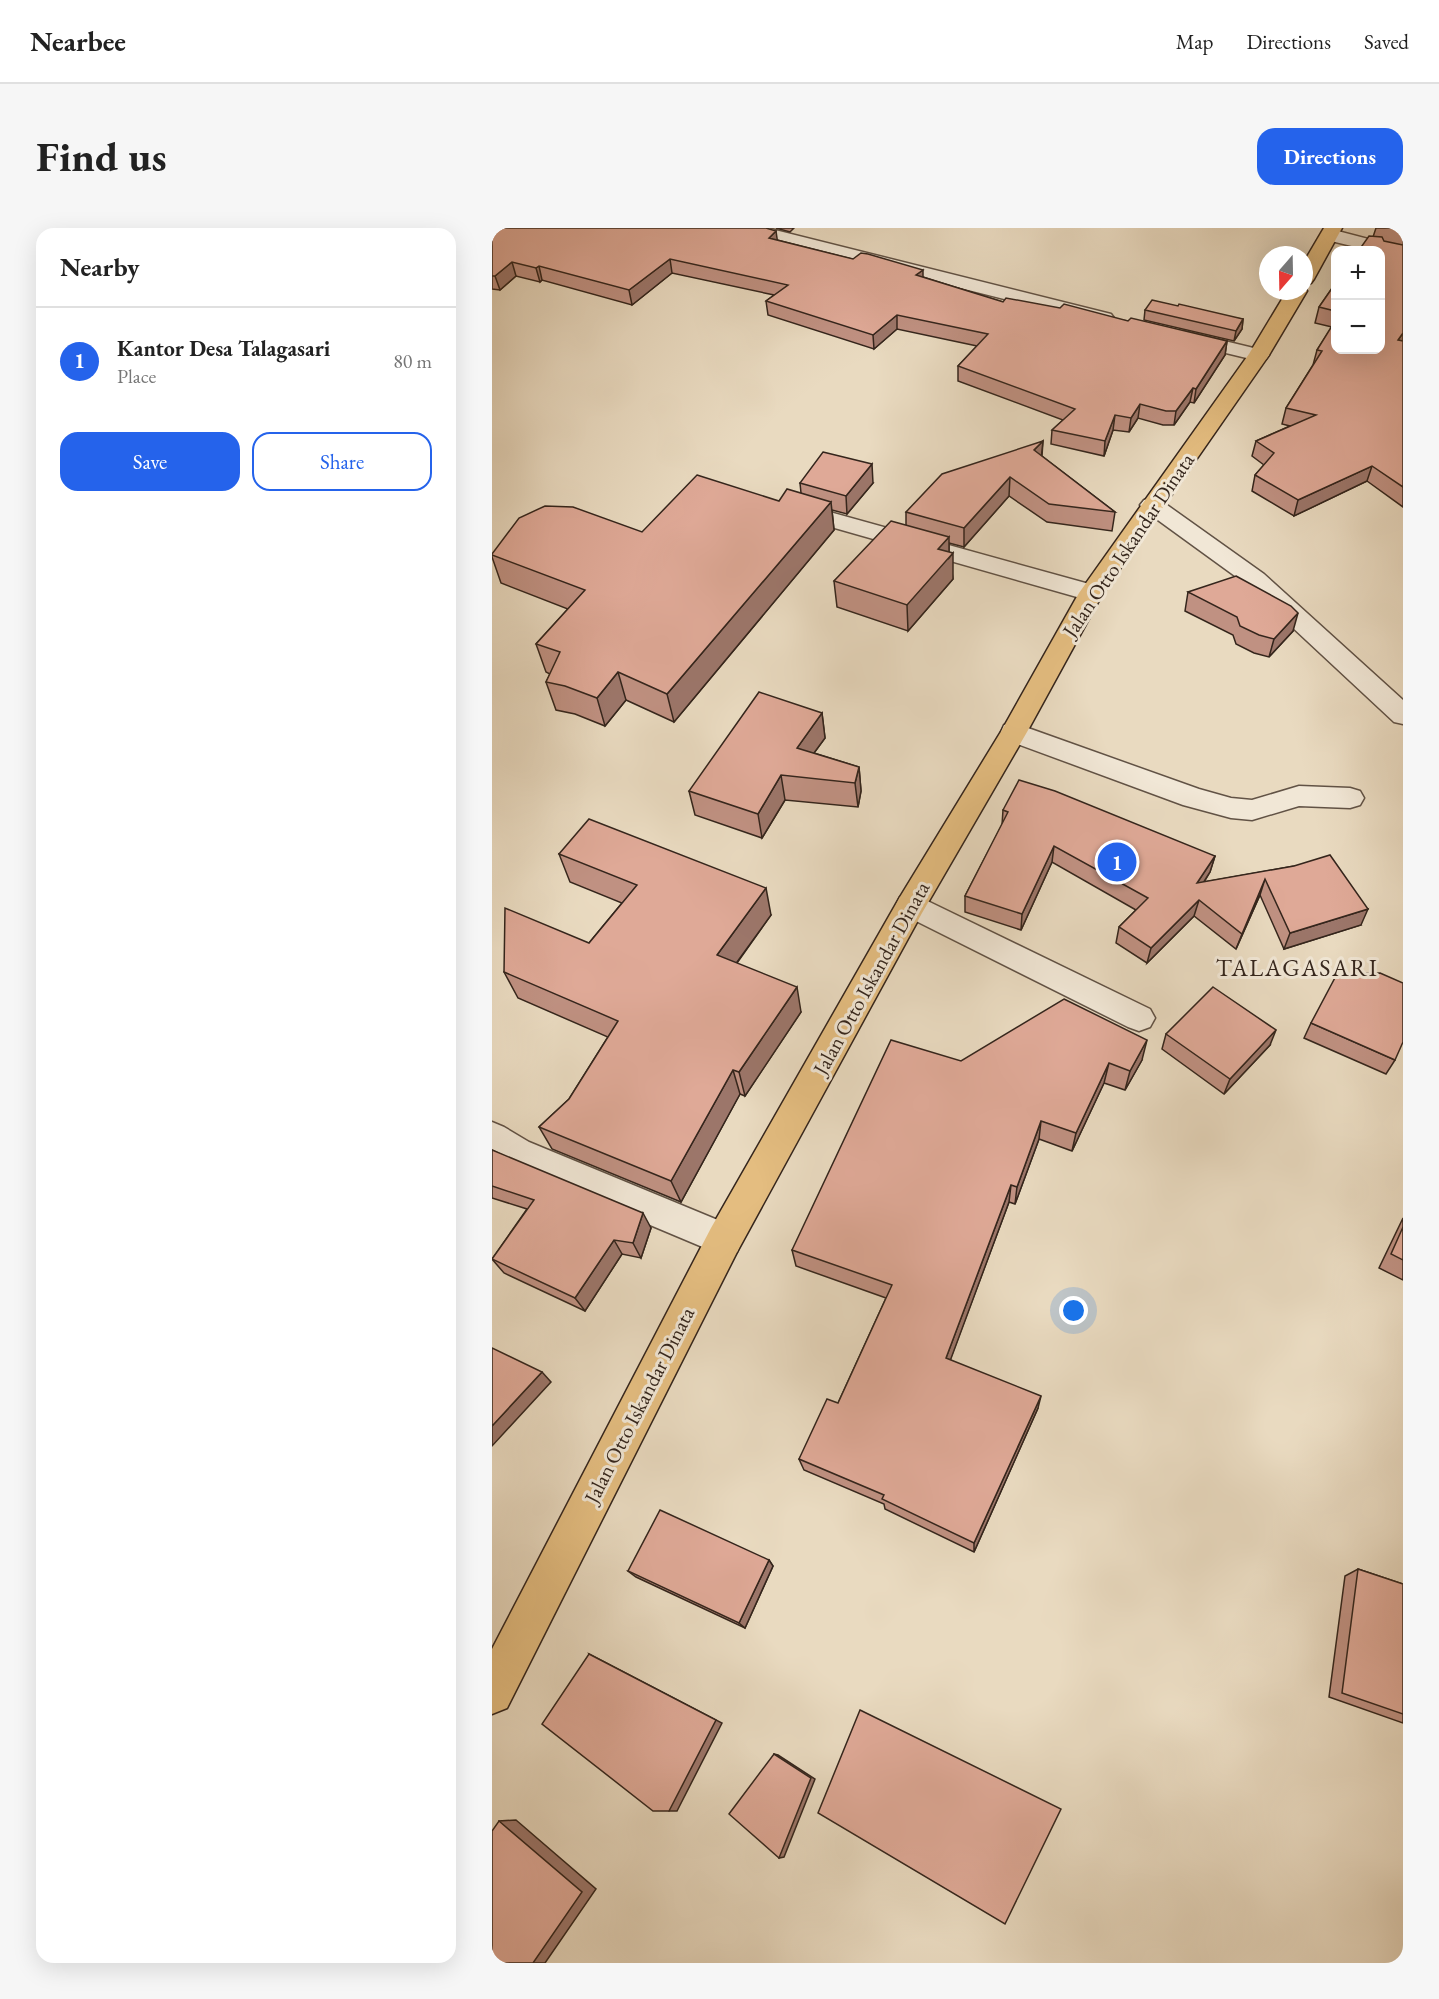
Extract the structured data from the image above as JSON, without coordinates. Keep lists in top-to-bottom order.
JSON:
{
  "streets": {
    "main road": ["Jalan Otto Iskandar Dinata"]
  },
  "districts": ["TALAGASARI"],
  "north": "bottom",
  "page": {
    "header": "Nearbee",
    "nav": ["Map", "Directions", "Saved"],
    "buttons": [
      "Directions",
      ["Save", "Share"]
    ],
    "title": "Find us",
    "heading": "Nearby",
    "map_buttons": ["+", "−"],
    "list": [
      {
        "mark": "1",
        "name": "Kantor Desa Talagasari",
        "note": "Place",
        "value": "80 m"
      }
    ],
    "pins": "1"
  }
}
